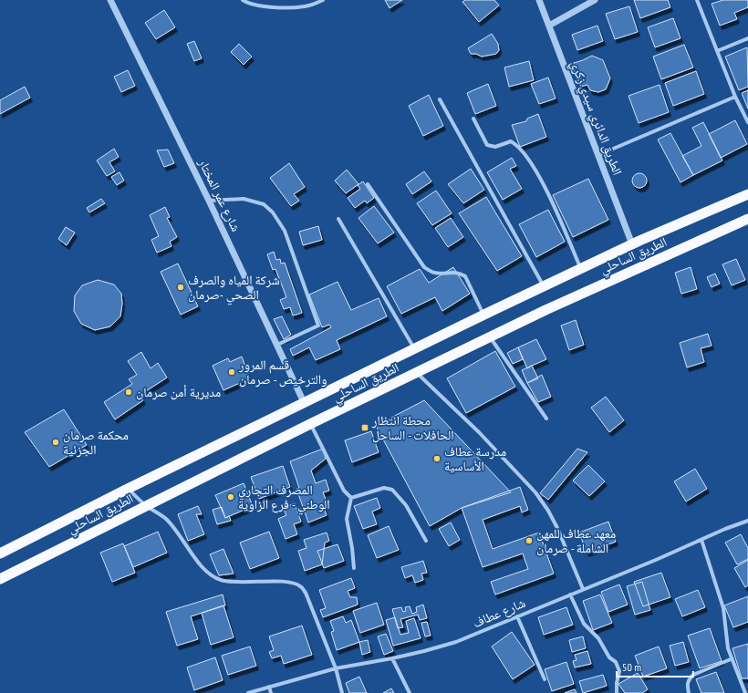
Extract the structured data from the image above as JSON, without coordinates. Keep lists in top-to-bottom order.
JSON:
{
  "streets": {
    "highway": ["الطريق الساحلي"],
    "street": ["الطريق الدائري سيدي زكري", "شارع عمر المختار", "شارع عطاف"]
  },
  "crossings": [
    ["الطريق الدائري سيدي زكري", "الطريق الساحلي"],
    ["شارع عمر المختار", "الطريق الساحلي"]
  ],
  "places": {
    "other": [
      "شركة المياه والصرف الصحي -صرمان",
      "قسم المرور والترخيص - صرمان",
      "مديرية أمن صرمان",
      "محكمة صرمان الجزئية",
      "مدرسة عطاف الأساسية",
      "المصرف التجاري الوطني - فرع الزاوية",
      "معهد عطاف للمهن الشاملة - صرمان"
    ],
    "transit": ["محطة انتظار الحافلات - الساحل"]
  },
  "scale_bar": "50 m"
}
